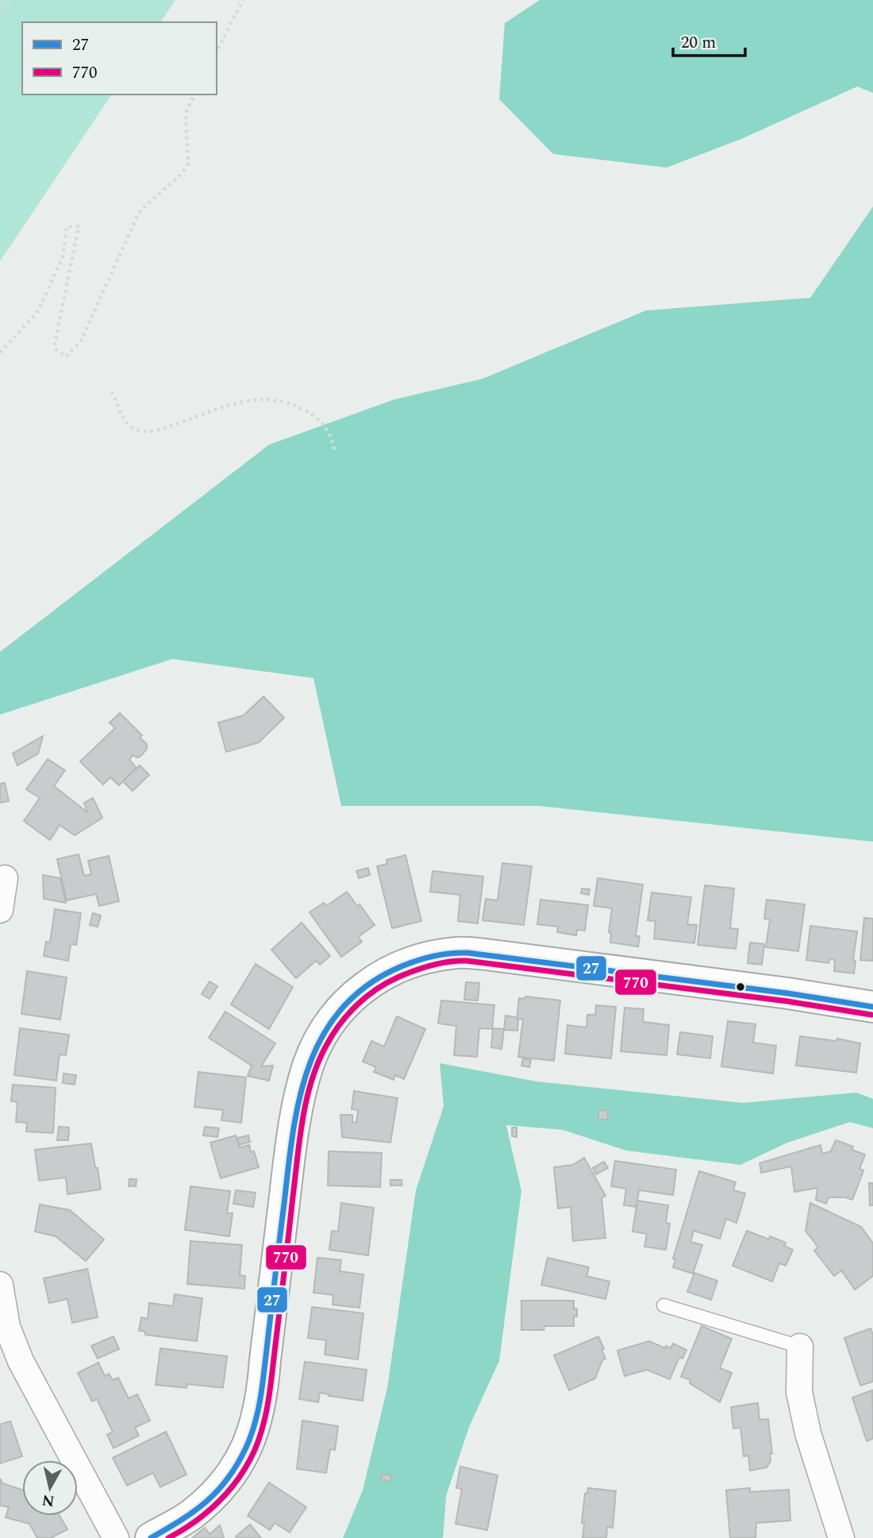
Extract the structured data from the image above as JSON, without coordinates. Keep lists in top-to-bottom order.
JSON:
{
  "lines": ["transit line 27", "transit line 770"],
  "legend": ["27", "770"],
  "scale_bar": "20 m",
  "north": "bottom"
}
